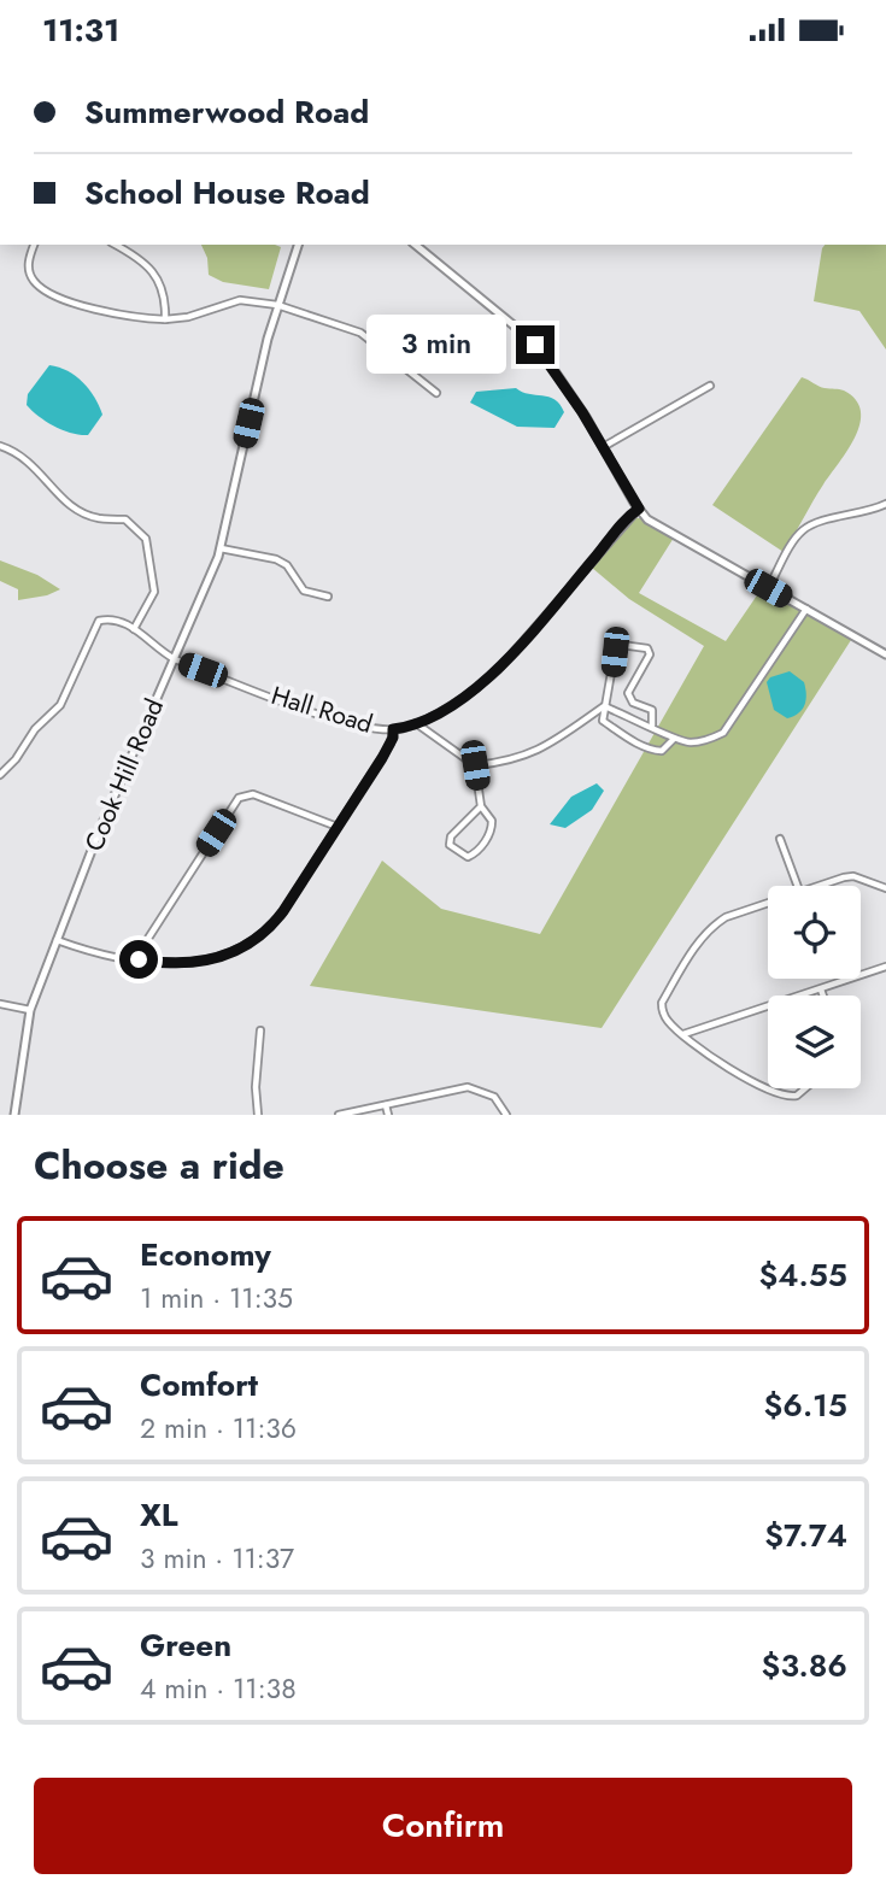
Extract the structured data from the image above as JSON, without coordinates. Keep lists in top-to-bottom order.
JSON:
{
  "streets": {
    "street": ["Hall Road", "Cook Hill Road"]
  },
  "crossings": [
    ["Hall Road", "Cook Hill Road"]
  ],
  "page": {
    "status": "11:31",
    "banner": ["Summerwood Road", "School House Road"],
    "bubble": "3 min",
    "heading": "Choose a ride",
    "list": [
      {
        "name": "Economy",
        "note": "1 min · 11:35",
        "value": "$4.55"
      },
      {
        "name": "Comfort",
        "note": "2 min · 11:36",
        "value": "$6.15"
      },
      {
        "name": "XL",
        "note": "3 min · 11:37",
        "value": "$7.74"
      },
      {
        "name": "Green",
        "note": "4 min · 11:38",
        "value": "$3.86"
      }
    ],
    "buttons": "Confirm"
  }
}
